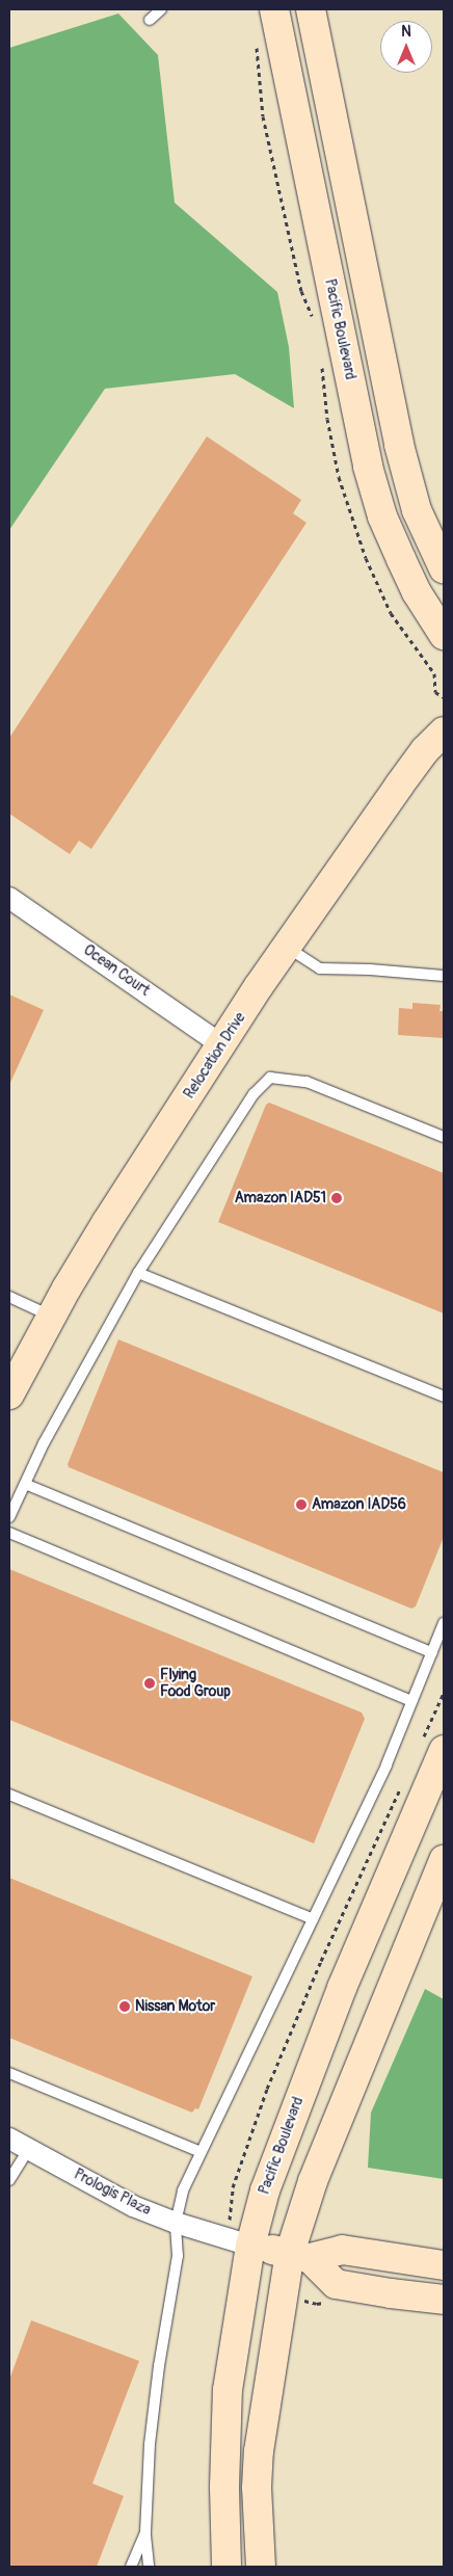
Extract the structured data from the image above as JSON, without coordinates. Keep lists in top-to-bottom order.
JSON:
{
  "streets": {
    "main road": ["Pacific Boulevard", "Relocation Drive"],
    "street": ["Ocean Court", "Prologis Plaza"]
  },
  "crossings": [
    ["Pacific Boulevard", "Prologis Plaza"],
    ["Ocean Court", "Relocation Drive"]
  ],
  "places": [
    "Amazon IAD51",
    "Amazon IAD56",
    "Flying Food Group",
    "Nissan Motor"
  ],
  "north": "top"
}
